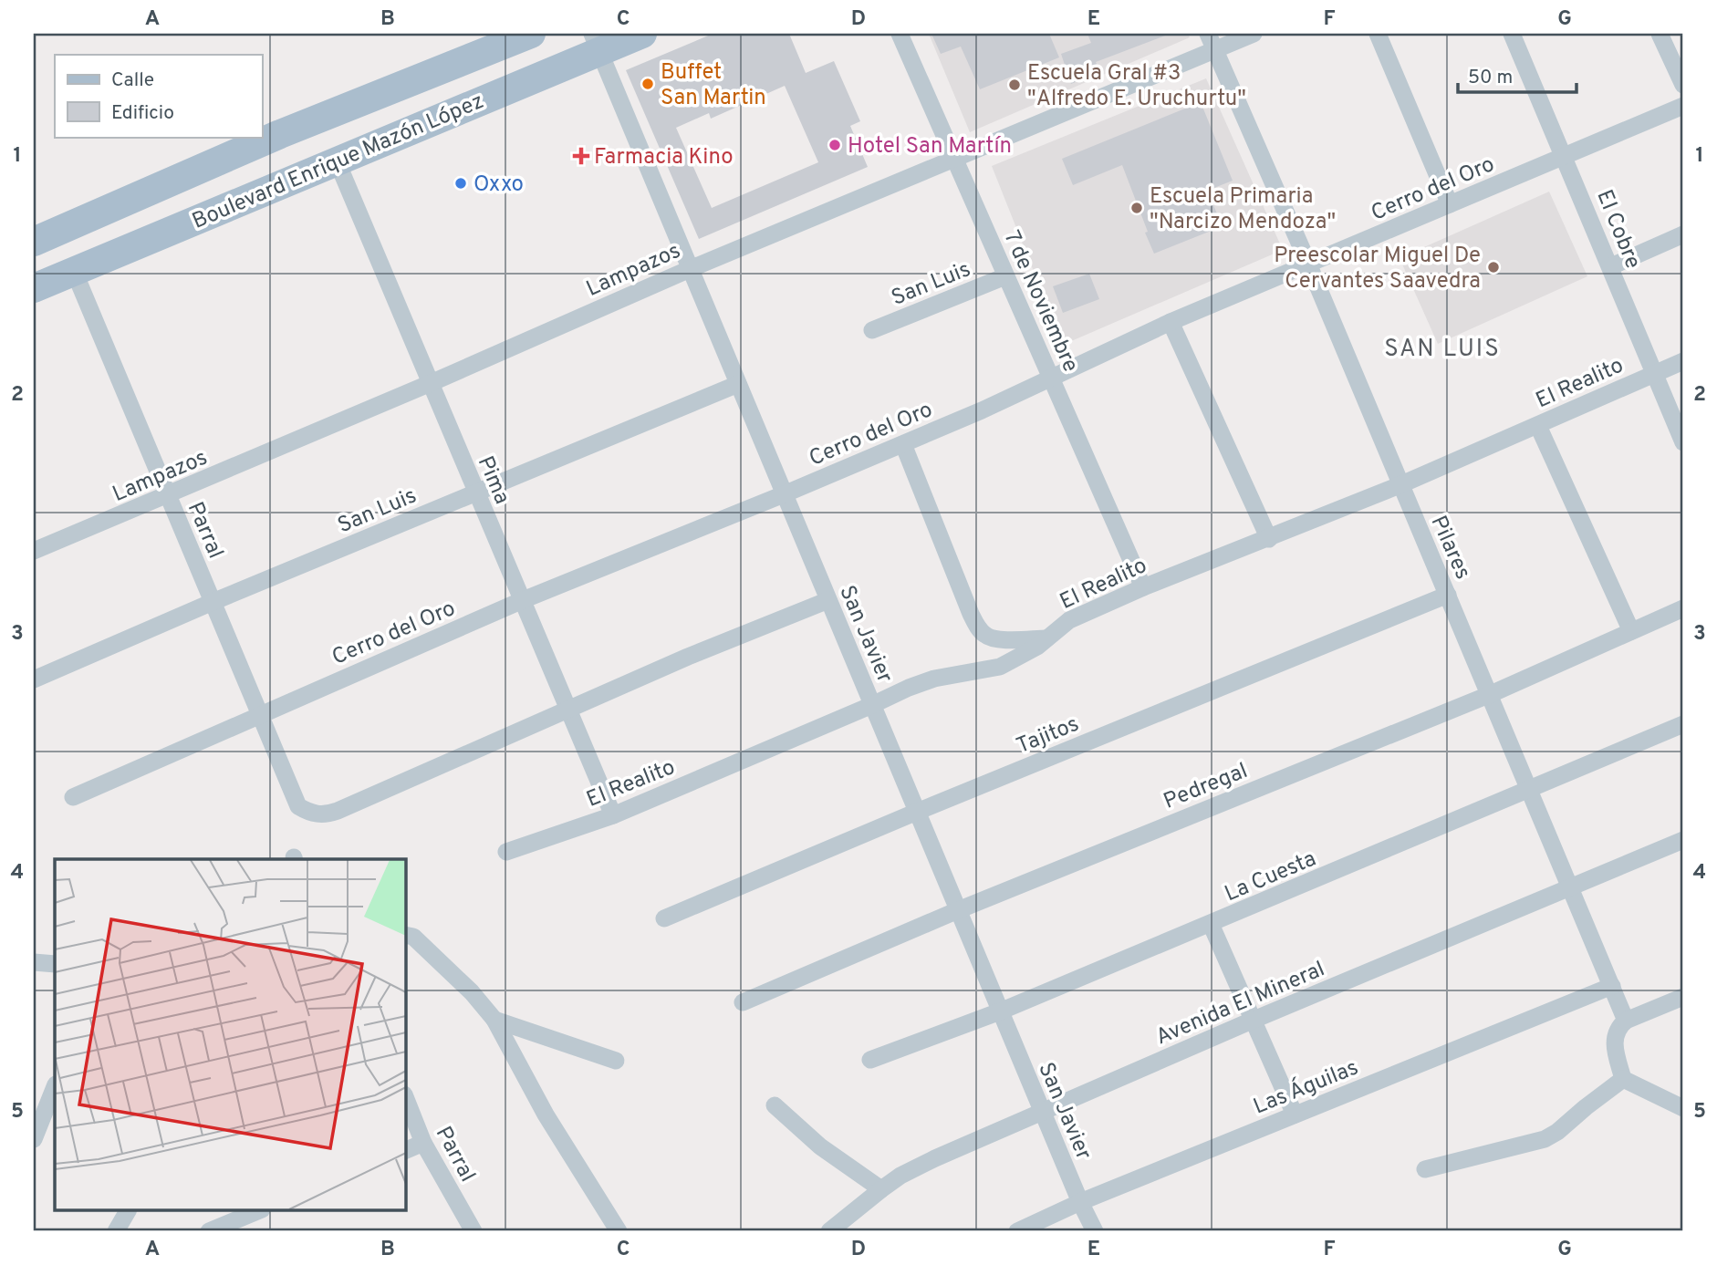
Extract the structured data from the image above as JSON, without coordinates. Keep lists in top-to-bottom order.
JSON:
{
  "streets": {
    "main road": ["Boulevard Enrique Mazón López"],
    "street": [
      "Cerro del Oro",
      "El Cobre",
      "Lampazos",
      "San Luis",
      "7 de Noviembre",
      "El Realito",
      "Pima",
      "Parral",
      "Pilares",
      "San Javier",
      "Tajitos",
      "Pedregal",
      "La Cuesta",
      "Avenida El Mineral",
      "Las Águilas"
    ]
  },
  "crossings": [
    ["Boulevard Enrique Mazón López", "Pima"],
    ["Boulevard Enrique Mazón López", "Parral"],
    ["Boulevard Enrique Mazón López", "San Javier"],
    ["Cerro del Oro", "El Cobre"],
    ["Cerro del Oro", "7 de Noviembre"],
    ["Cerro del Oro", "Pima"],
    ["Cerro del Oro", "Parral"],
    ["Cerro del Oro", "Pilares"],
    ["Cerro del Oro", "San Javier"],
    ["El Cobre", "El Realito"],
    ["Lampazos", "7 de Noviembre"],
    ["Lampazos", "Pima"],
    ["Lampazos", "Parral"],
    ["Lampazos", "Pilares"],
    ["Lampazos", "San Javier"],
    ["San Luis", "7 de Noviembre"],
    ["San Luis", "Pima"],
    ["San Luis", "Parral"],
    ["San Luis", "San Javier"],
    ["7 de Noviembre", "El Realito"],
    ["El Realito", "Pima"],
    ["El Realito", "Pilares"],
    ["El Realito", "San Javier"],
    ["Pima", "Parral"],
    ["Pilares", "Tajitos"],
    ["Pilares", "Pedregal"],
    ["Pilares", "La Cuesta"],
    ["Pilares", "Avenida El Mineral"],
    ["Pilares", "Las Águilas"],
    ["San Javier", "Tajitos"],
    ["San Javier", "Pedregal"],
    ["San Javier", "La Cuesta"],
    ["San Javier", "Avenida El Mineral"],
    ["San Javier", "Las Águilas"]
  ],
  "districts": ["SAN LUIS"],
  "places": {
    "other": [
      "Buffet San Martin",
      "Escuela Gral #3 \"Alfredo E. Uruchurtu\"",
      "Hotel San Martín",
      "Oxxo",
      "Escuela Primaria \"Narcizo Mendoza\"",
      "Preescolar Miguel De Cervantes Saavedra"
    ],
    "health": ["Farmacia Kino"]
  },
  "legend": ["Calle", "Edificio"],
  "scale_bar": "50 m",
  "grid": {
    "columns": [
      "A",
      "B",
      "C",
      "D",
      "E",
      "F",
      "G"
    ],
    "rows": [
      "1",
      "2",
      "3",
      "4",
      "5"
    ]
  }
}
